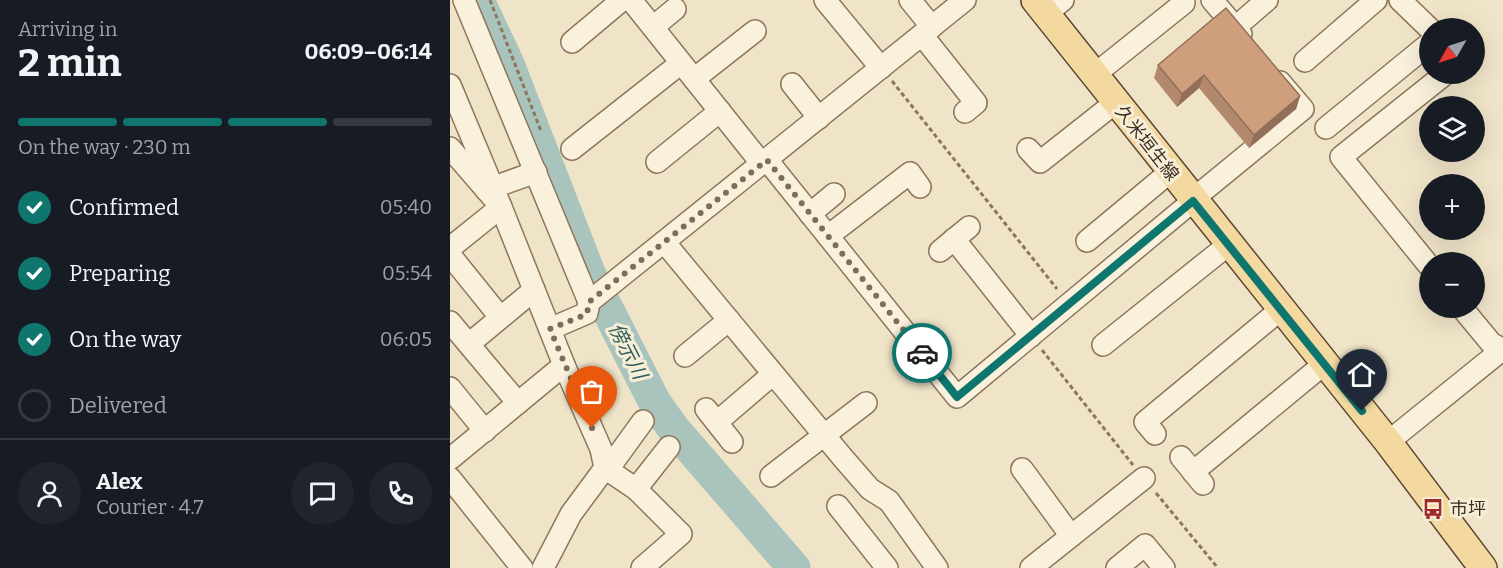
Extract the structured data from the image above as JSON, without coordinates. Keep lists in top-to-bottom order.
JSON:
{
  "streets": {
    "main road": ["久米垣生線"]
  },
  "water": ["傍示川"],
  "places": {
    "bus stop": ["市坪"]
  },
  "north": "bottom left",
  "page": {
    "heading": ["2 min", "Arriving in", "06:09–06:14"],
    "panel": ["Alex", "Courier · 4.7"],
    "map_buttons": ["+", "−"],
    "bar": "On the way · 230 m",
    "list": [
      ["Confirmed", "05:40"],
      ["Preparing", "05:54"],
      ["On the way", "06:05"],
      "Delivered"
    ]
  }
}
